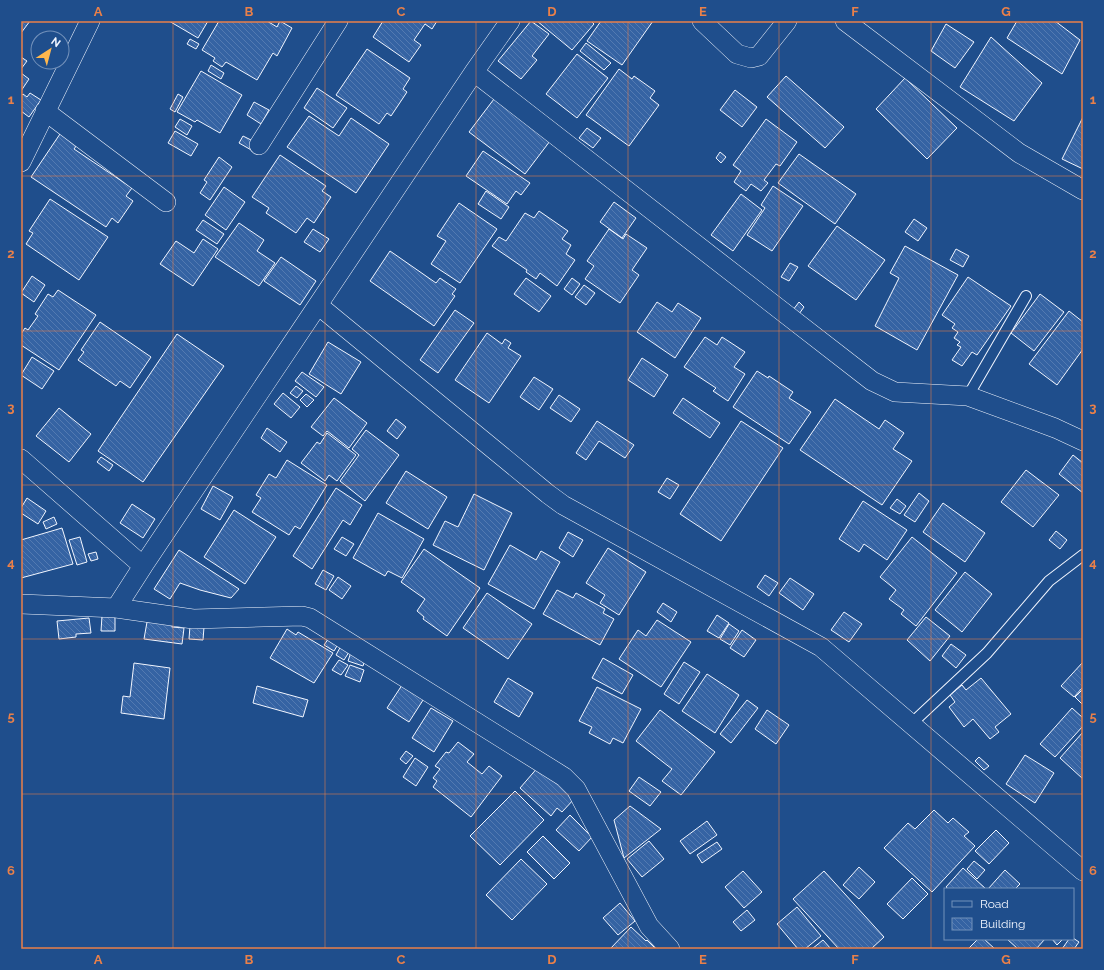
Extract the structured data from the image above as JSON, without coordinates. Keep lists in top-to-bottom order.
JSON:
{
  "legend": ["Road", "Building"],
  "north": "top right",
  "grid": {
    "columns": [
      "A",
      "B",
      "C",
      "D",
      "E",
      "F",
      "G"
    ],
    "rows": [
      "1",
      "2",
      "3",
      "4",
      "5",
      "6"
    ]
  }
}
